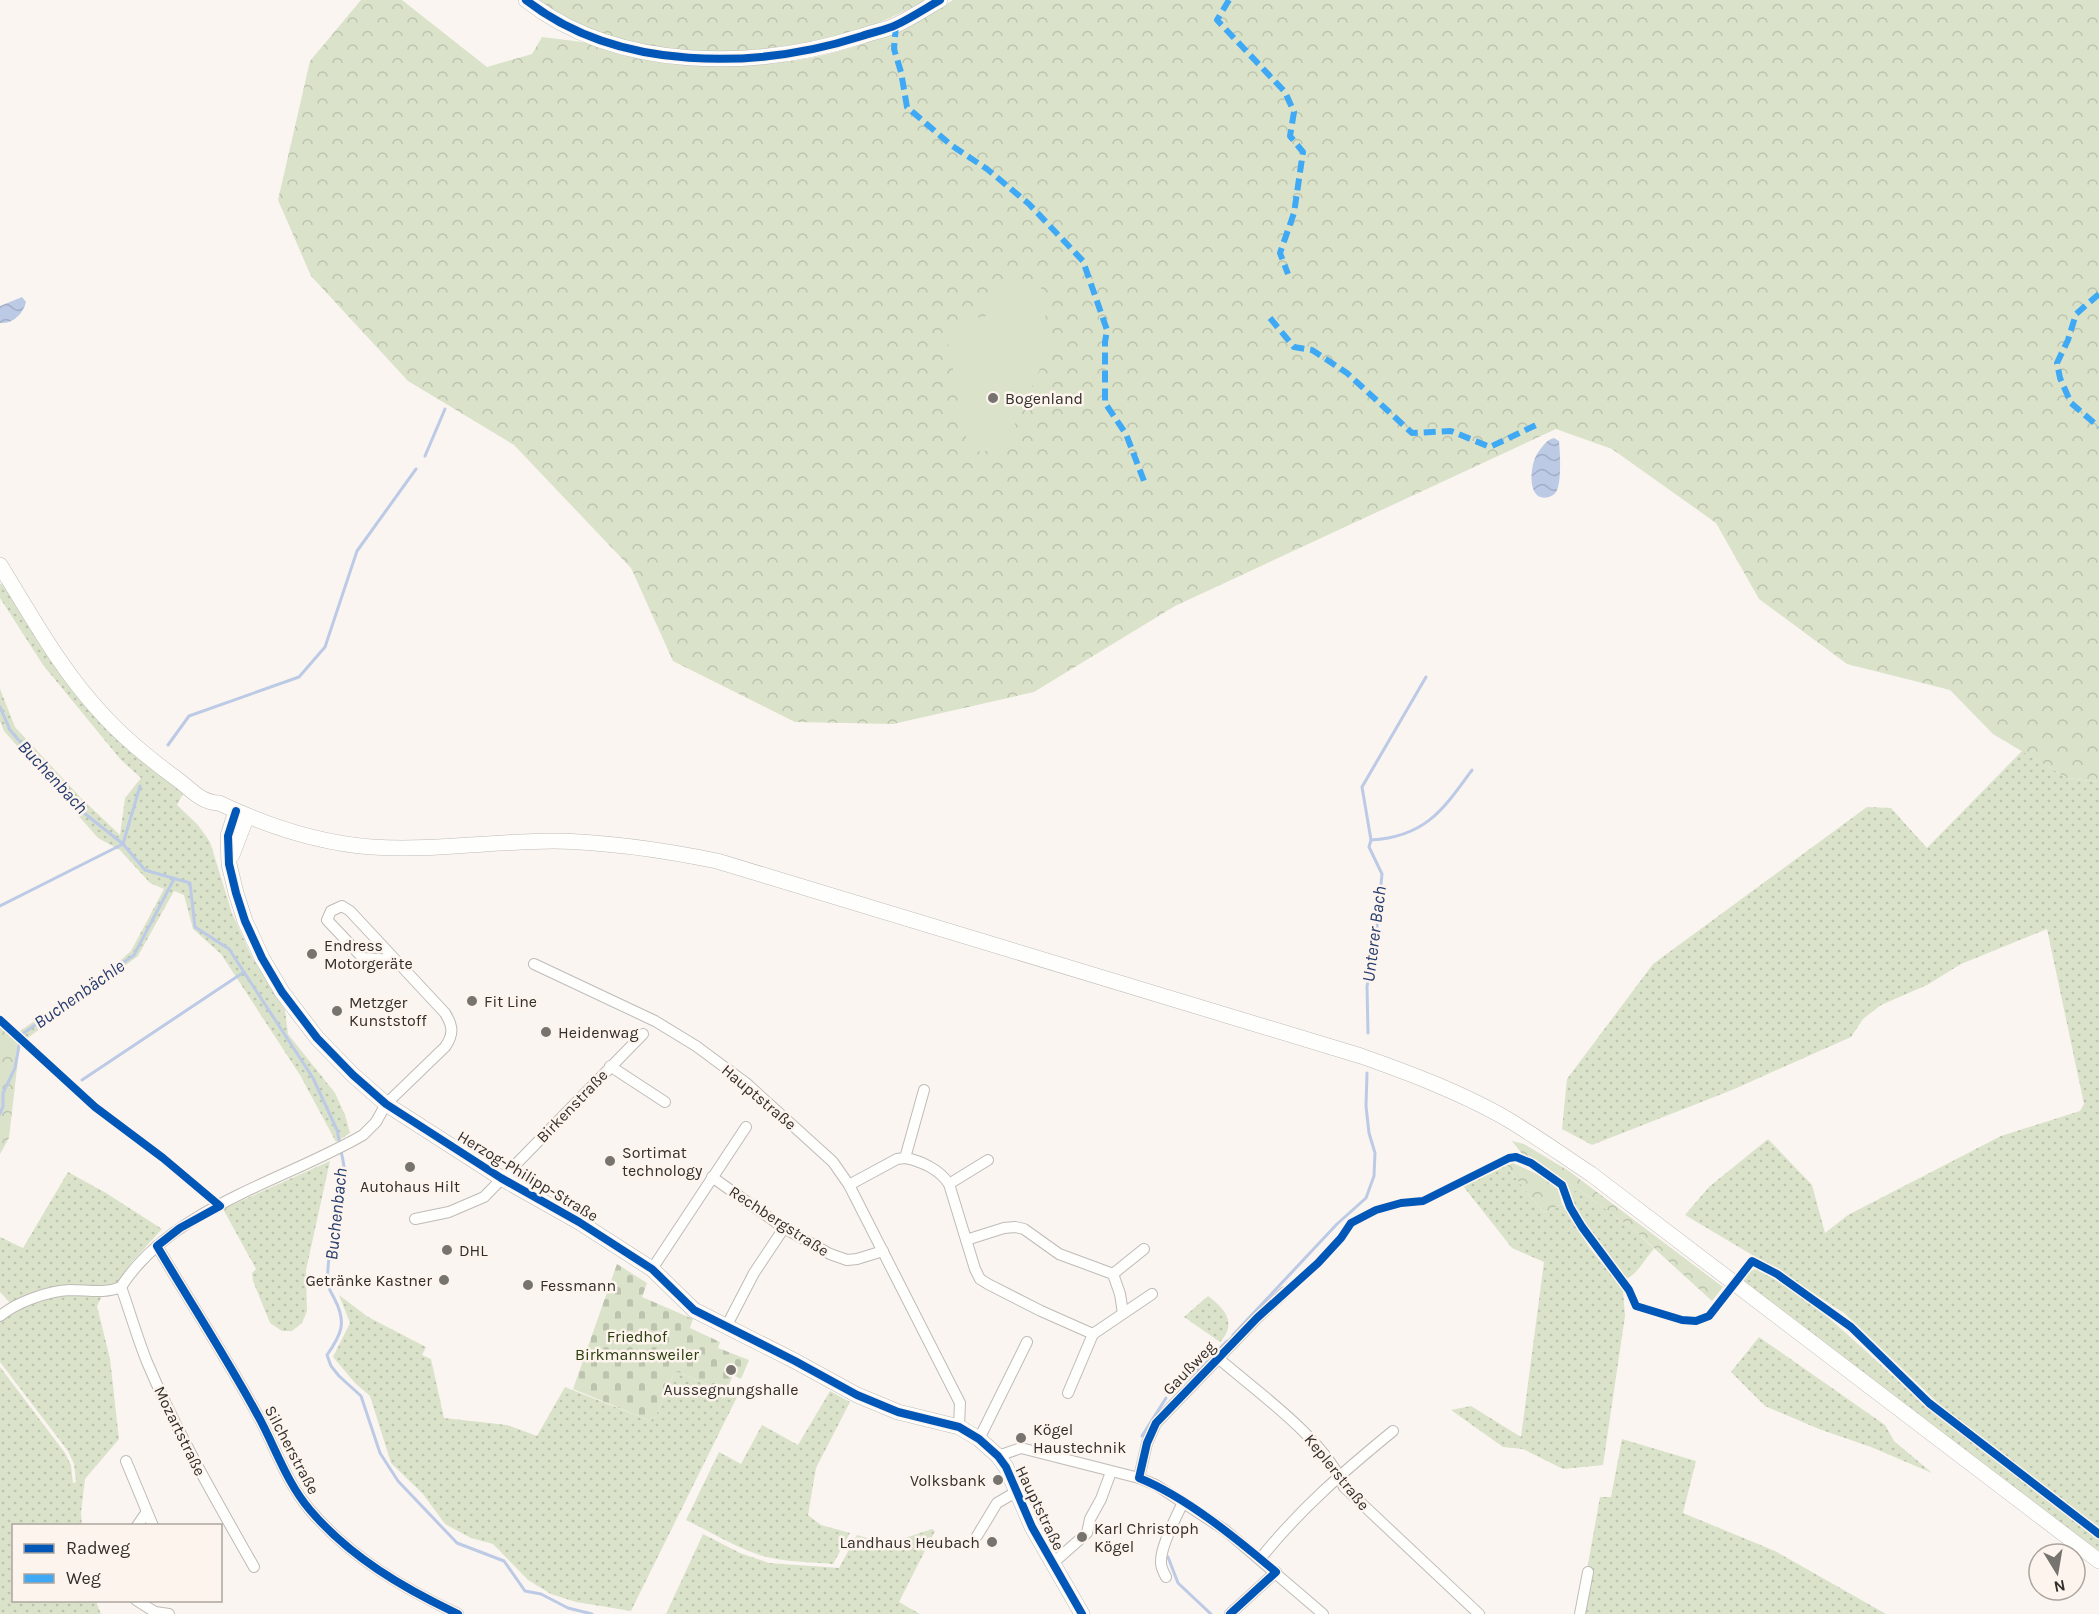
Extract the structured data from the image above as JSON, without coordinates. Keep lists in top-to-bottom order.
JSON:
{
  "streets": {
    "main road": ["Hauptstraße", "Herzog-Philipp-Straße"],
    "street": [
      "Birkenstraße",
      "Rechbergstraße",
      "Gaußweg",
      "Mozartstraße",
      "Silcherstraße",
      "Keplerstraße"
    ]
  },
  "crossings": [
    ["Hauptstraße", "Herzog-Philipp-Straße"],
    ["Hauptstraße", "Rechbergstraße"],
    ["Birkenstraße", "Herzog-Philipp-Straße"],
    ["Gaußweg", "Keplerstraße"]
  ],
  "water": ["Buchenbach", "Unterer Bach", "Buchenbächle"],
  "parks": ["Friedhof Birkmannsweiler"],
  "places": [
    "Bogenland",
    "Endress Motorgeräte",
    "Fit Line",
    "Metzger Kunststoff",
    "Heidenwag",
    "Sortimat technology",
    "Autohaus Hilt",
    "DHL",
    "Getränke Kastner",
    "Fessmann",
    "Aussegnungshalle",
    "Kögel Haustechnik",
    "Volksbank",
    "Karl Christoph Kögel",
    "Landhaus Heubach"
  ],
  "legend": ["Radweg", "Weg"],
  "north": "bottom"
}
